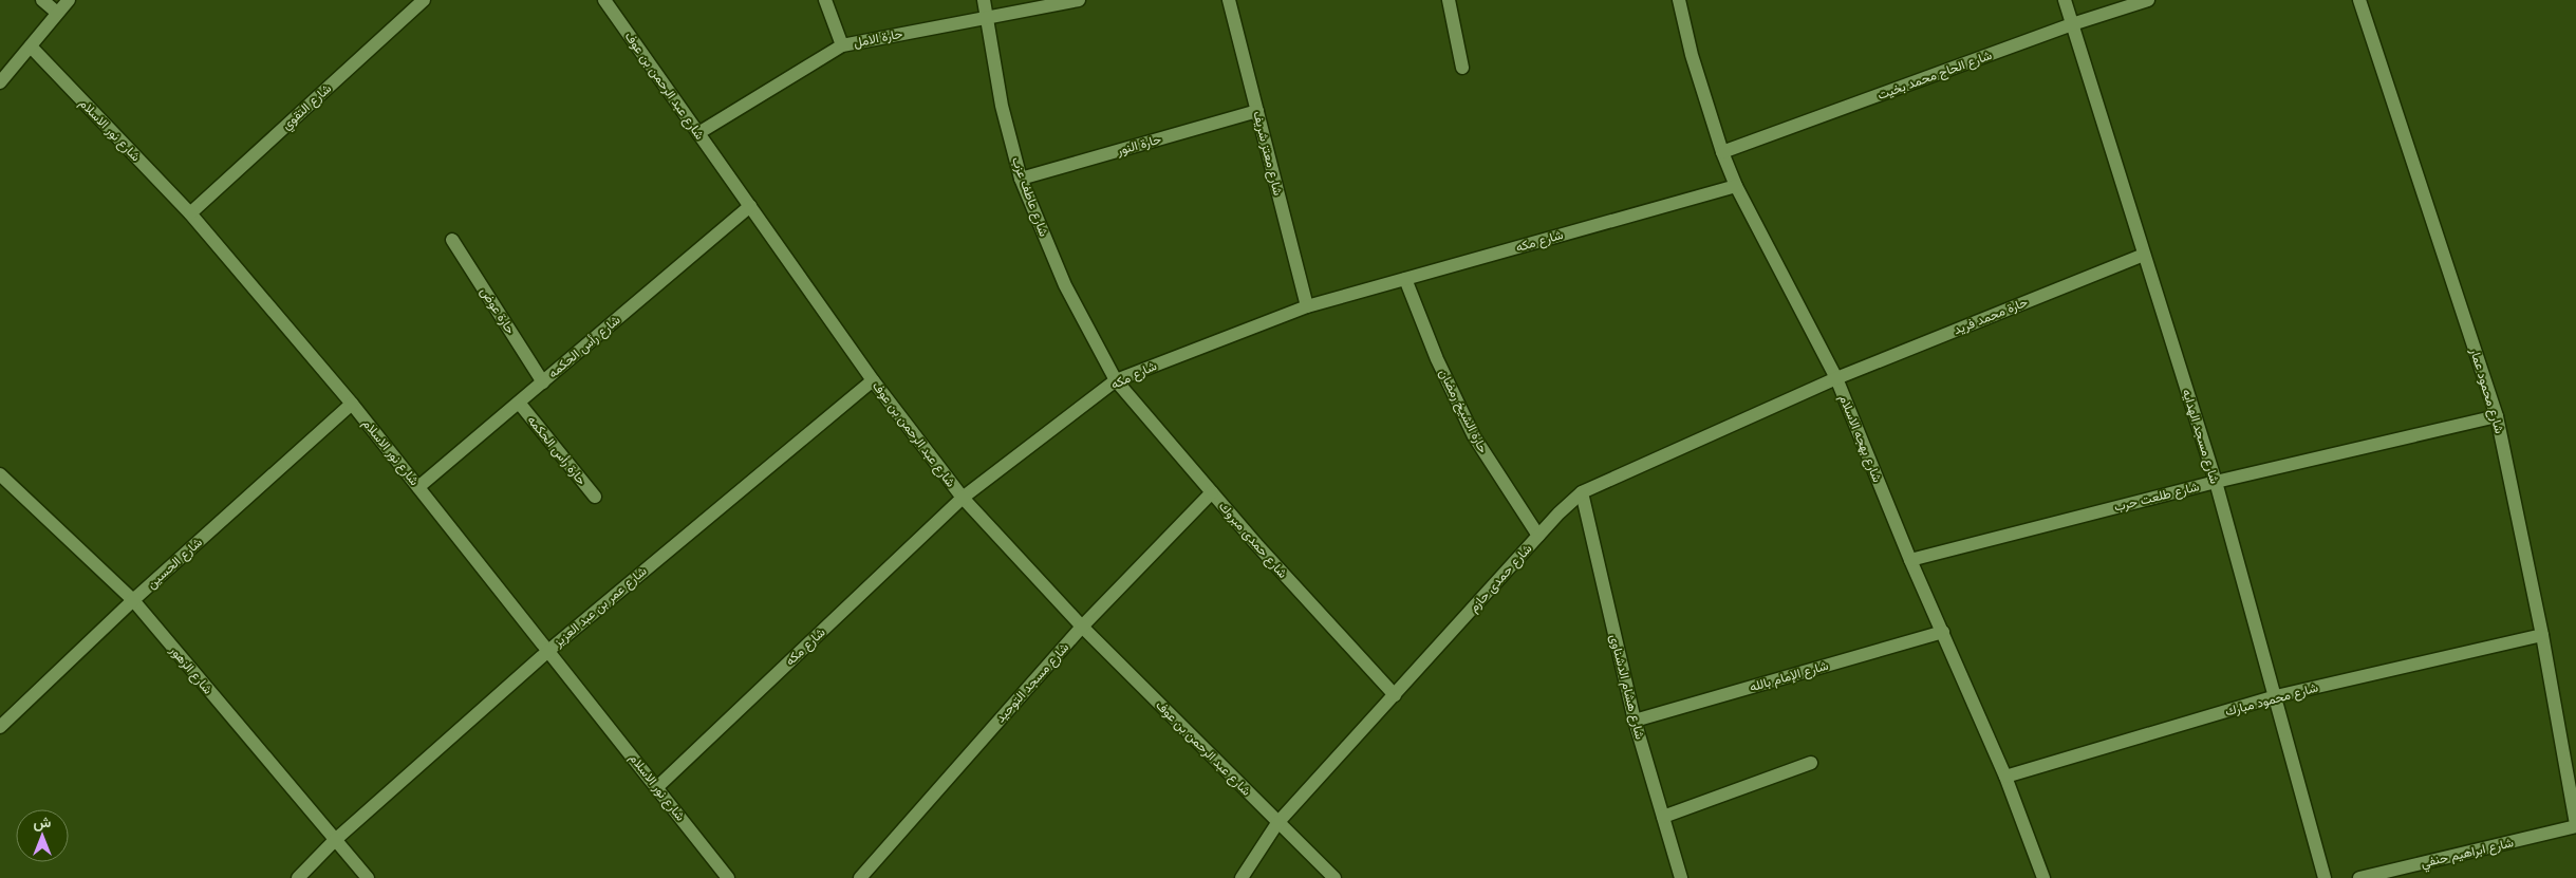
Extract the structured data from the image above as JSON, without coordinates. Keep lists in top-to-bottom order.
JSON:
{
  "streets": {
    "street": [
      "حارة الامل",
      "شارع الحاج محمد بخيت",
      "شارع عبد الرحمن بن عوف",
      "شارع التقوي",
      "شارع نور الاسلام",
      "حارة النور",
      "شارع معتز شريف",
      "شارع عاطف عزب",
      "شارع مكه",
      "حارة عوض",
      "حارة محمد فريد",
      "شارع رأس الحكمه",
      "شارع محمود عمار",
      "حارة الشيخ رمضان",
      "شارع مسجد الهدايه",
      "شارع بهجه الاسلام",
      "حارة رأس الحكمه",
      "شارع طلعت حرب",
      "شارع حمدى مبروك",
      "شارع الحسين",
      "شارع حمدى حازم",
      "شارع عمر بن عبد العزيز",
      "شارع الزهور",
      "شارع الإمام بالله",
      "شارع مسجد التوحيد",
      "شارع هشام الدشناوى",
      "شارع محمود مبارك",
      "شارع ابراهيم حنفي"
    ]
  },
  "crossings": [
    ["حارة الامل", "شارع عبد الرحمن بن عوف"],
    ["حارة الامل", "شارع عاطف عزب"],
    ["شارع الحاج محمد بخيت", "شارع مسجد الهدايه"],
    ["شارع الحاج محمد بخيت", "شارع بهجه الاسلام"],
    ["شارع عبد الرحمن بن عوف", "شارع مكه"],
    ["شارع عبد الرحمن بن عوف", "شارع رأس الحكمه"],
    ["شارع عبد الرحمن بن عوف", "شارع حمدى حازم"],
    ["شارع عبد الرحمن بن عوف", "شارع عمر بن عبد العزيز"],
    ["شارع عبد الرحمن بن عوف", "شارع مسجد التوحيد"],
    ["شارع التقوي", "شارع نور الاسلام"],
    ["شارع نور الاسلام", "شارع مكه"],
    ["شارع نور الاسلام", "شارع رأس الحكمه"],
    ["شارع نور الاسلام", "شارع الحسين"],
    ["شارع نور الاسلام", "شارع عمر بن عبد العزيز"],
    ["حارة النور", "شارع معتز شريف"],
    ["حارة النور", "شارع عاطف عزب"],
    ["شارع معتز شريف", "شارع مكه"],
    ["شارع عاطف عزب", "شارع مكه"],
    ["شارع عاطف عزب", "شارع حمدى مبروك"],
    ["شارع مكه", "حارة الشيخ رمضان"],
    ["شارع مكه", "شارع بهجه الاسلام"],
    ["شارع مكه", "شارع حمدى مبروك"],
    ["حارة عوض", "شارع رأس الحكمه"],
    ["حارة محمد فريد", "شارع مسجد الهدايه"],
    ["حارة محمد فريد", "شارع بهجه الاسلام"],
    ["حارة محمد فريد", "شارع حمدى حازم"],
    ["شارع رأس الحكمه", "حارة رأس الحكمه"],
    ["شارع محمود عمار", "شارع طلعت حرب"],
    ["شارع محمود عمار", "شارع محمود مبارك"],
    ["شارع محمود عمار", "شارع ابراهيم حنفي"],
    ["حارة الشيخ رمضان", "شارع حمدى حازم"],
    ["شارع مسجد الهدايه", "شارع طلعت حرب"],
    ["شارع مسجد الهدايه", "شارع محمود مبارك"],
    ["شارع بهجه الاسلام", "شارع طلعت حرب"],
    ["شارع بهجه الاسلام", "شارع حمدى حازم"],
    ["شارع بهجه الاسلام", "شارع الإمام بالله"],
    ["شارع بهجه الاسلام", "شارع محمود مبارك"],
    ["شارع حمدى مبروك", "شارع حمدى حازم"],
    ["شارع حمدى مبروك", "شارع مسجد التوحيد"],
    ["شارع الحسين", "شارع الزهور"],
    ["شارع حمدى حازم", "شارع هشام الدشناوى"],
    ["شارع عمر بن عبد العزيز", "شارع الزهور"],
    ["شارع الإمام بالله", "شارع هشام الدشناوى"]
  ],
  "north": "top"
}
